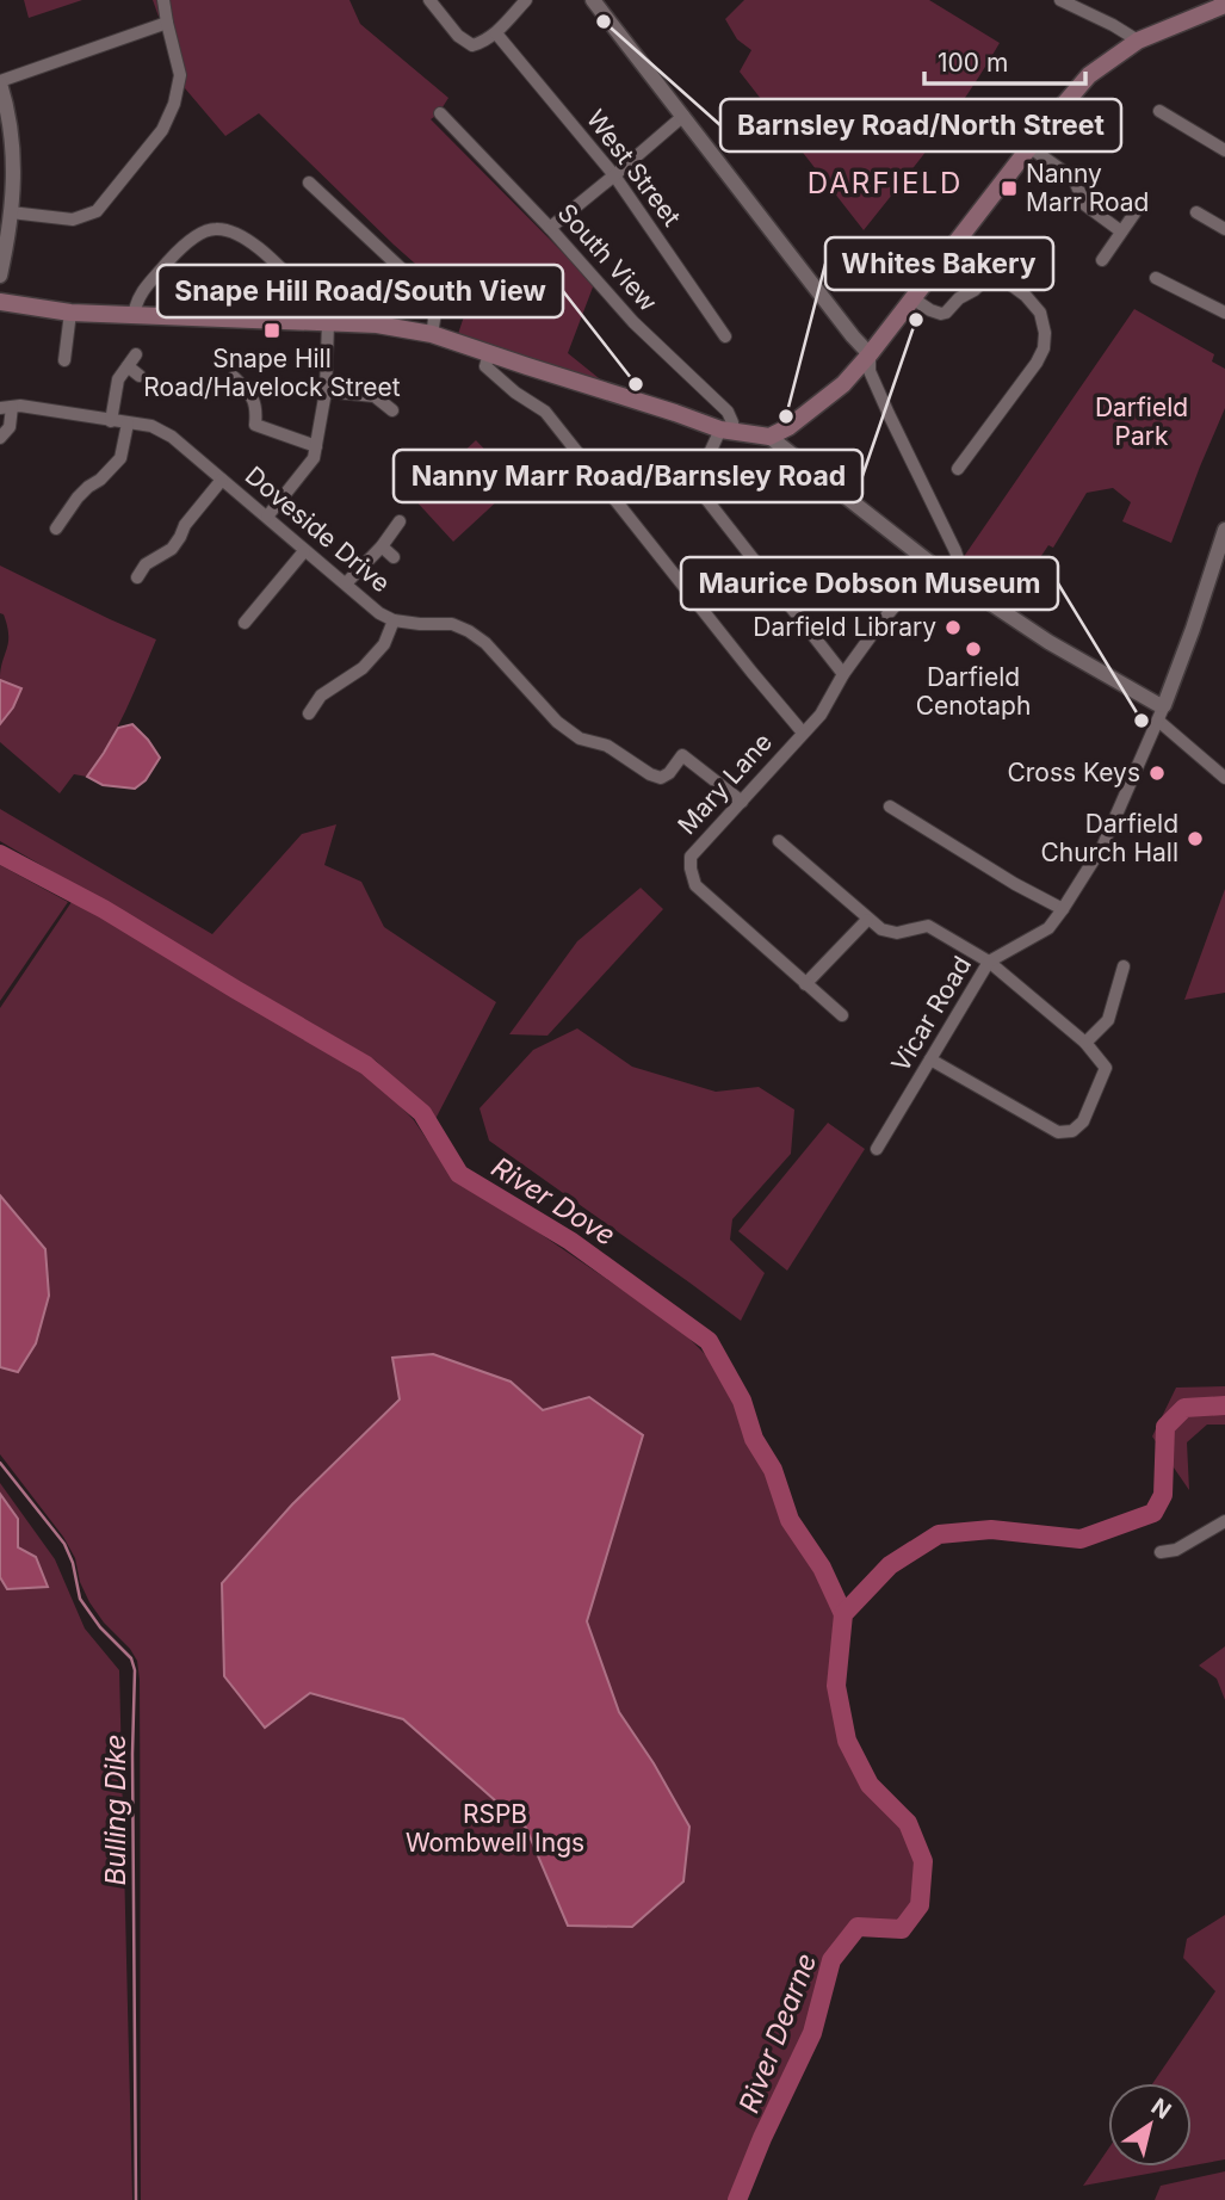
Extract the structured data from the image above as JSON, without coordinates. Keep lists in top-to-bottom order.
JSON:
{
  "streets": {
    "street": [
      "West Street",
      "South View",
      "Doveside Drive",
      "Mary Lane",
      "Vicar Road"
    ]
  },
  "crossings": [
    ["Doveside Drive", "Mary Lane"]
  ],
  "districts": ["DARFIELD"],
  "water": ["River Dove", "Bulling Dike", "River Dearne"],
  "parks": ["Darfield Park", "RSPB Wombwell Ings"],
  "places": {
    "other": [
      "Barnsley Road/North Street",
      "Nanny Marr Road/Barnsley Road",
      "Snape Hill Road/South View",
      "Whites Bakery",
      "Darfield Library",
      "Darfield Cenotaph",
      "Maurice Dobson Museum",
      "Cross Keys",
      "Darfield Church Hall"
    ],
    "transit": ["Nanny Marr Road", "Snape Hill Road/Havelock Street"]
  },
  "scale_bar": "100 m",
  "north": "top right"
}
